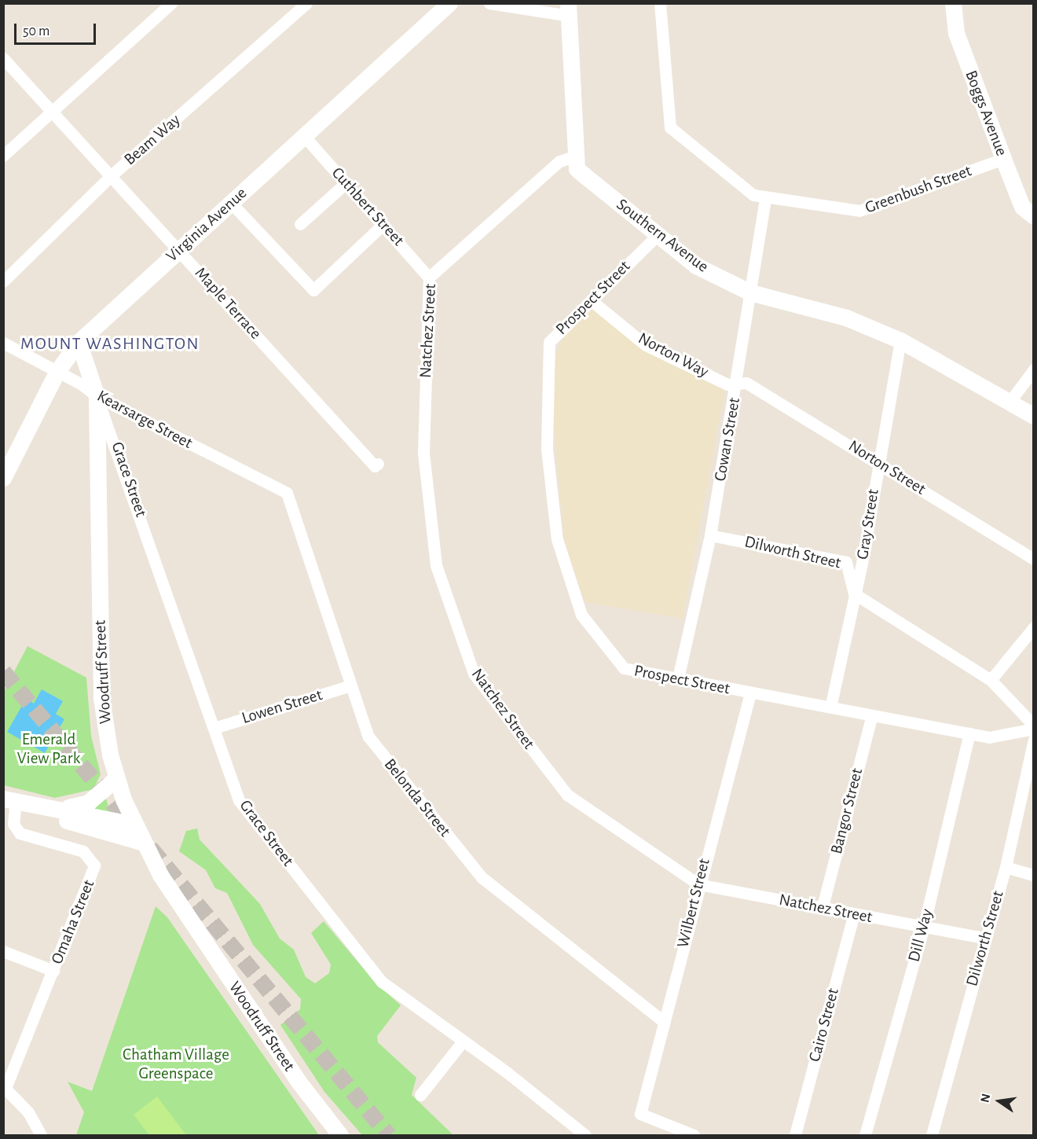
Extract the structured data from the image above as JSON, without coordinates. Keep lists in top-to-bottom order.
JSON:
{
  "streets": {
    "street": [
      "Boggs Avenue",
      "Beam Way",
      "Greenbush Street",
      "Cuthbert Street",
      "Virginia Avenue",
      "Southern Avenue",
      "Prospect Street",
      "Maple Terrace",
      "Natchez Street",
      "Norton Way",
      "Kearsarge Street",
      "Cowan Street",
      "Norton Street",
      "Grace Street",
      "Gray Street",
      "Dilworth Street",
      "Woodruff Street",
      "Lowen Street",
      "Belonda Street",
      "Bangor Street",
      "Wilbert Street",
      "Omaha Street",
      "Dill Way",
      "Cairo Street"
    ]
  },
  "crossings": [
    ["Boggs Avenue", "Greenbush Street"],
    ["Beam Way", "Maple Terrace"],
    ["Greenbush Street", "Cowan Street"],
    ["Cuthbert Street", "Virginia Avenue"],
    ["Cuthbert Street", "Natchez Street"],
    ["Virginia Avenue", "Maple Terrace"],
    ["Virginia Avenue", "Kearsarge Street"],
    ["Virginia Avenue", "Woodruff Street"],
    ["Southern Avenue", "Prospect Street"],
    ["Southern Avenue", "Natchez Street"],
    ["Southern Avenue", "Cowan Street"],
    ["Southern Avenue", "Gray Street"],
    ["Prospect Street", "Norton Way"],
    ["Prospect Street", "Cowan Street"],
    ["Prospect Street", "Gray Street"],
    ["Prospect Street", "Bangor Street"],
    ["Prospect Street", "Wilbert Street"],
    ["Prospect Street", "Dill Way"],
    ["Natchez Street", "Dilworth Street"],
    ["Natchez Street", "Bangor Street"],
    ["Natchez Street", "Wilbert Street"],
    ["Natchez Street", "Dill Way"],
    ["Natchez Street", "Cairo Street"],
    ["Norton Way", "Cowan Street"],
    ["Norton Way", "Norton Street"],
    ["Kearsarge Street", "Grace Street"],
    ["Kearsarge Street", "Woodruff Street"],
    ["Kearsarge Street", "Belonda Street"],
    ["Cowan Street", "Norton Street"],
    ["Cowan Street", "Dilworth Street"],
    ["Norton Street", "Gray Street"],
    ["Grace Street", "Woodruff Street"],
    ["Grace Street", "Lowen Street"],
    ["Gray Street", "Dilworth Street"],
    ["Lowen Street", "Belonda Street"],
    ["Belonda Street", "Wilbert Street"]
  ],
  "districts": ["MOUNT WASHINGTON"],
  "parks": ["Emerald View Park", "Chatham Village Greenspace"],
  "scale_bar": "50 m",
  "north": "left"
}
